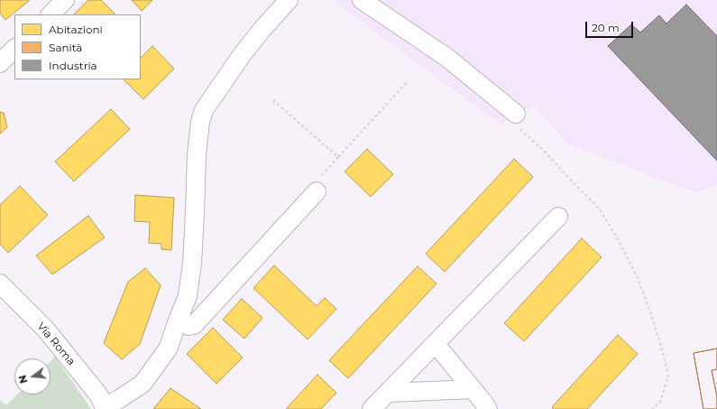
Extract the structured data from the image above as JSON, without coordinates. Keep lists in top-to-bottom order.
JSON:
{
  "streets": {
    "street": ["Via Roma"]
  },
  "legend": ["Abitazioni", "Sanità", "Industria"],
  "scale_bar": "20 m",
  "north": "left"
}
